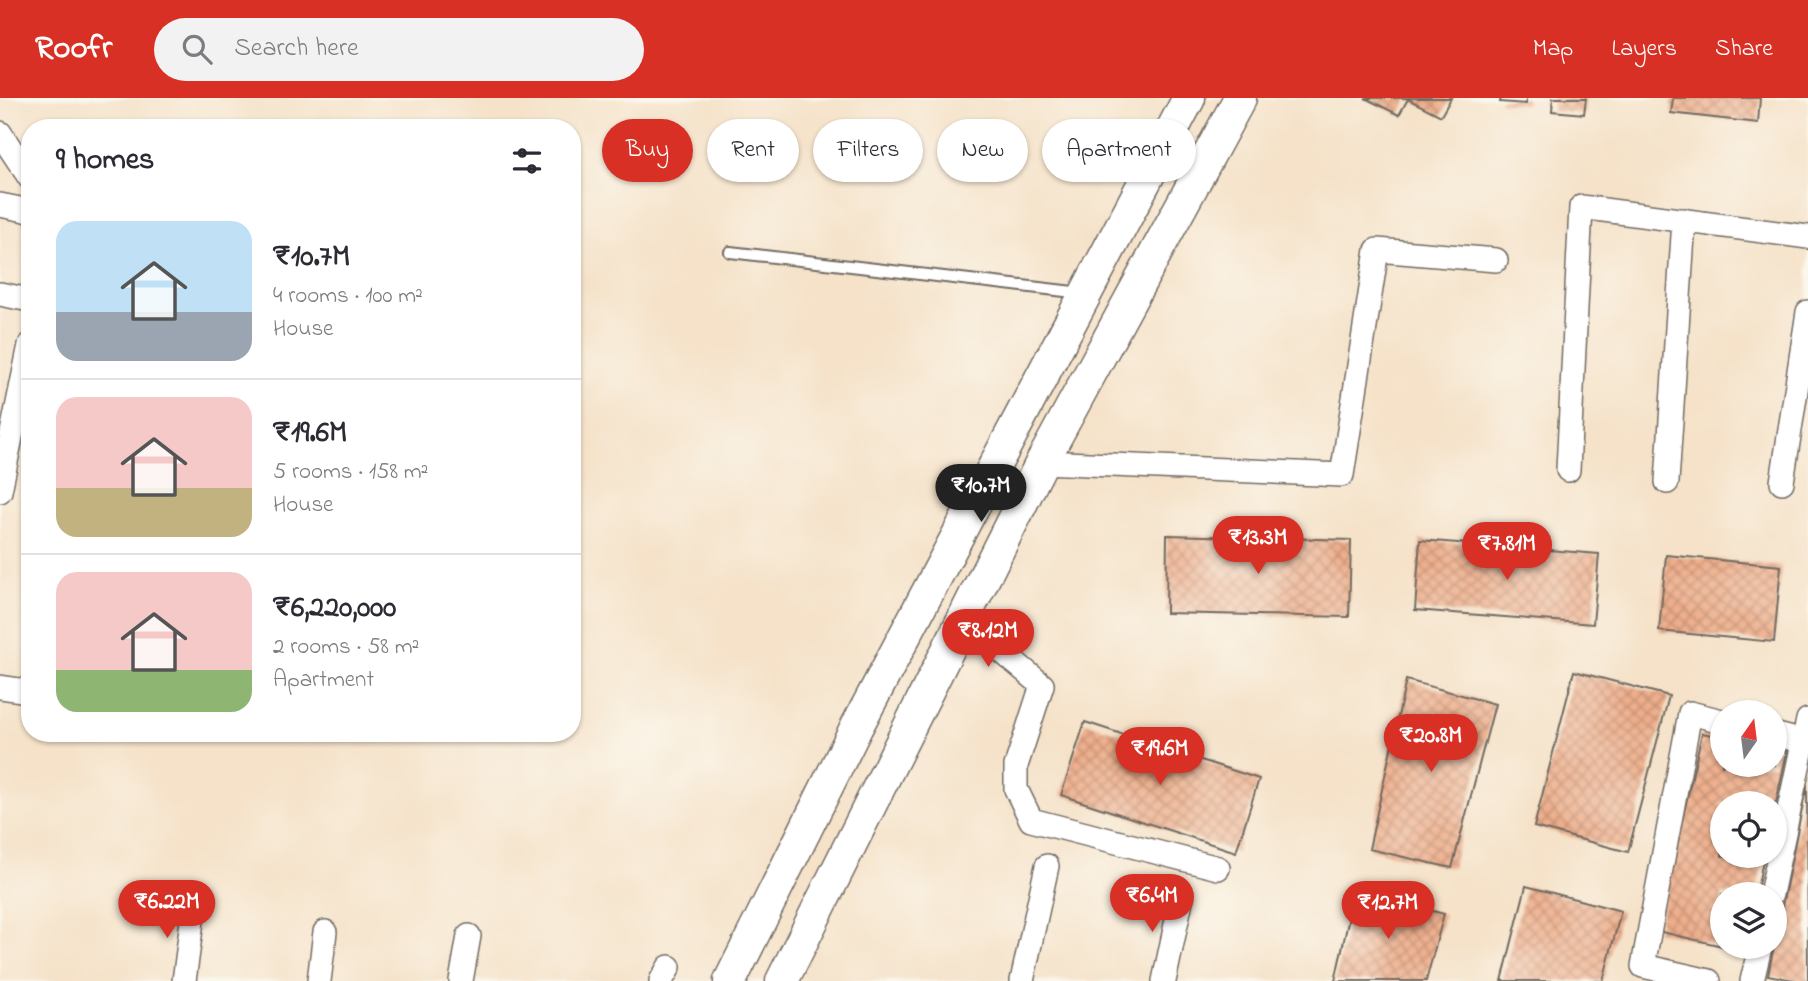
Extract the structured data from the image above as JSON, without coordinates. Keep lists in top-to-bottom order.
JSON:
{
  "north": "top",
  "page": {
    "header": "Roofr",
    "search": "Search here",
    "nav": ["Map", "Layers", "Share"],
    "chip": [
      "Buy",
      "Rent",
      "Filters",
      "New",
      "Apartment"
    ],
    "heading": "9 homes",
    "list": [
      {
        "name": "₹10.7M",
        "note": "4 rooms · 100 m² · House"
      },
      {
        "name": "₹19.6M",
        "note": "5 rooms · 158 m² · House"
      },
      {
        "name": "₹6,220,000",
        "note": "2 rooms · 58 m² · Apartment"
      }
    ],
    "price": [
      "₹10.7M",
      "₹13.3M",
      "₹7.81M",
      "₹8.12M",
      "₹20.8M",
      "₹19.6M",
      "₹6.4M",
      "₹6.22M",
      "₹12.7M"
    ]
  }
}
